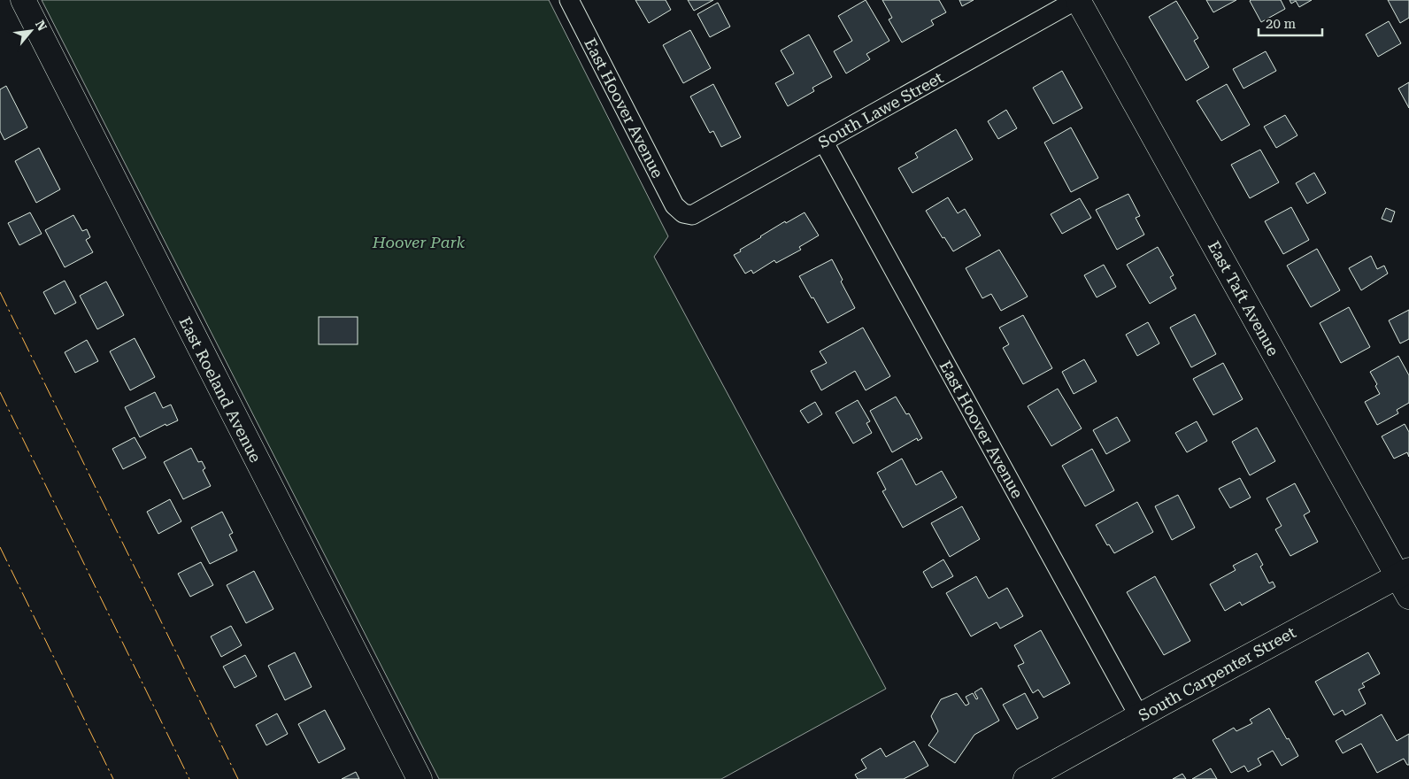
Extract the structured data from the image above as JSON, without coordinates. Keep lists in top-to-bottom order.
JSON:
{
  "streets": {
    "street": [
      "East Hoover Avenue",
      "South Lawe Street",
      "East Taft Avenue",
      "East Roeland Avenue",
      "South Carpenter Street"
    ]
  },
  "crossings": [
    ["East Hoover Avenue", "South Lawe Street"],
    ["East Hoover Avenue", "South Carpenter Street"],
    ["South Lawe Street", "East Taft Avenue"],
    ["East Taft Avenue", "South Carpenter Street"]
  ],
  "parks": ["Hoover Park"],
  "scale_bar": "20 m",
  "north": "top right"
}
